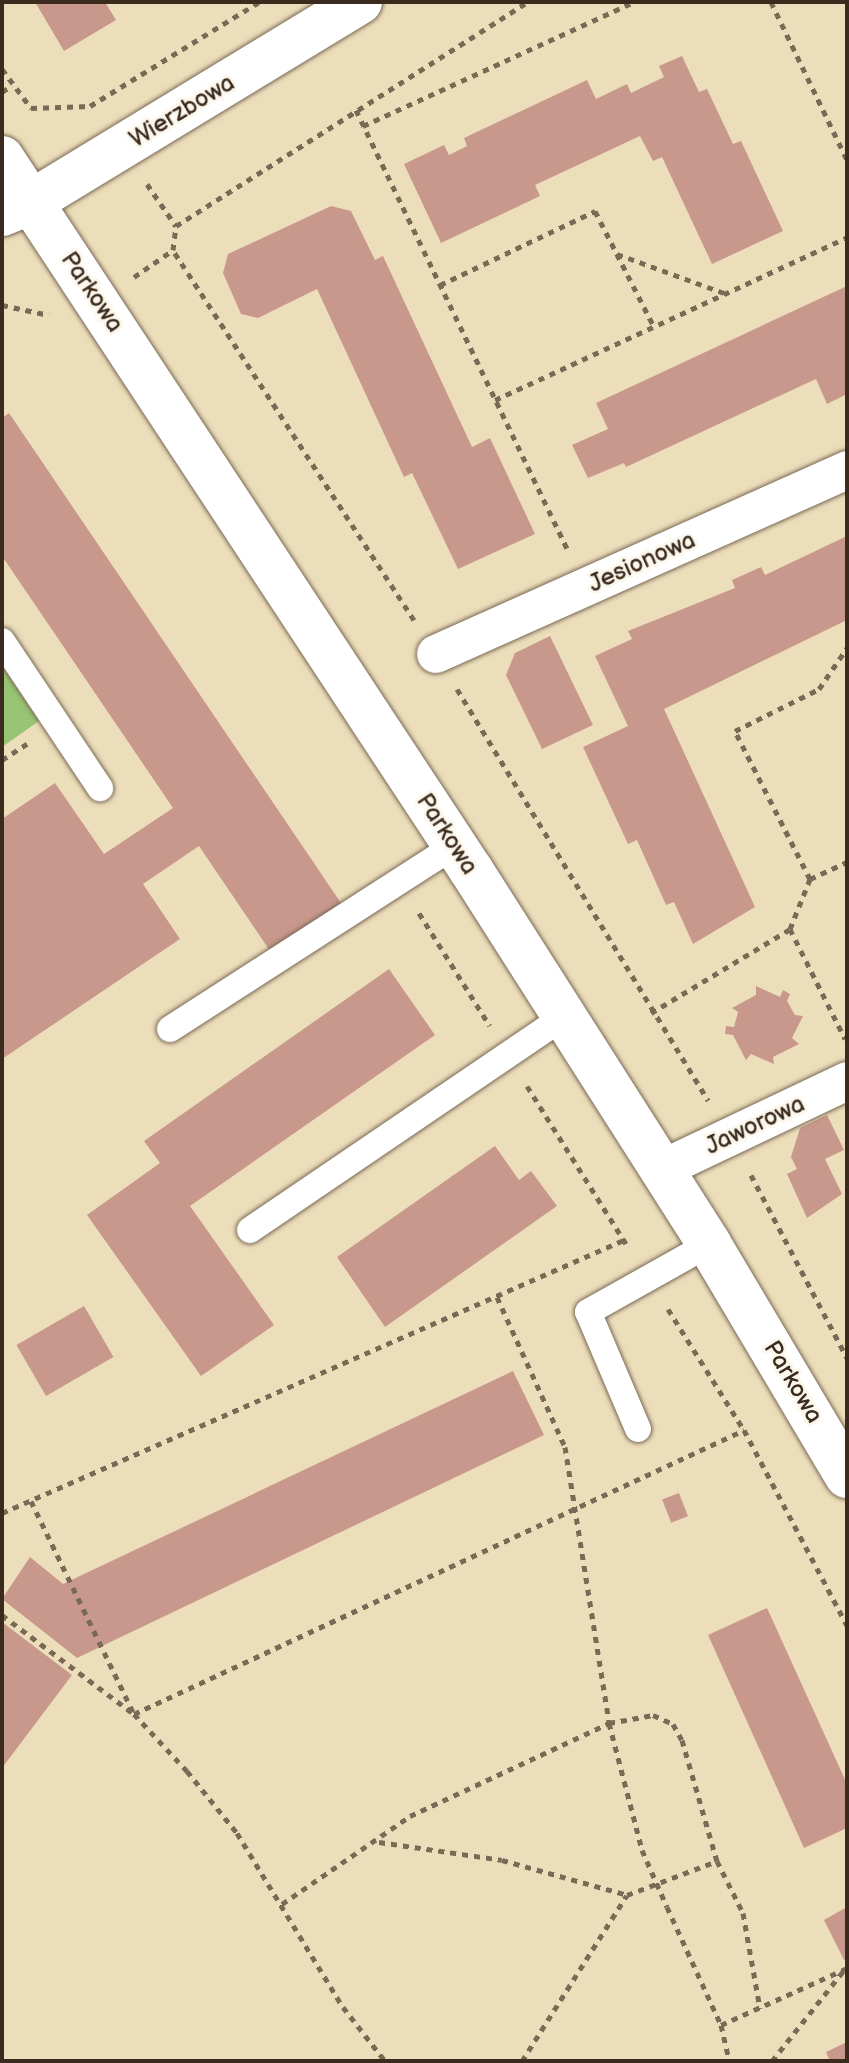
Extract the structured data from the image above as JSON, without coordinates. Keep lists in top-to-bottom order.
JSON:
{
  "streets": {
    "street": [
      "Wierzbowa",
      "Parkowa",
      "Jesionowa",
      "Jaworowa"
    ]
  },
  "crossings": [
    ["Wierzbowa", "Parkowa"],
    ["Parkowa", "Jaworowa"]
  ]
}
